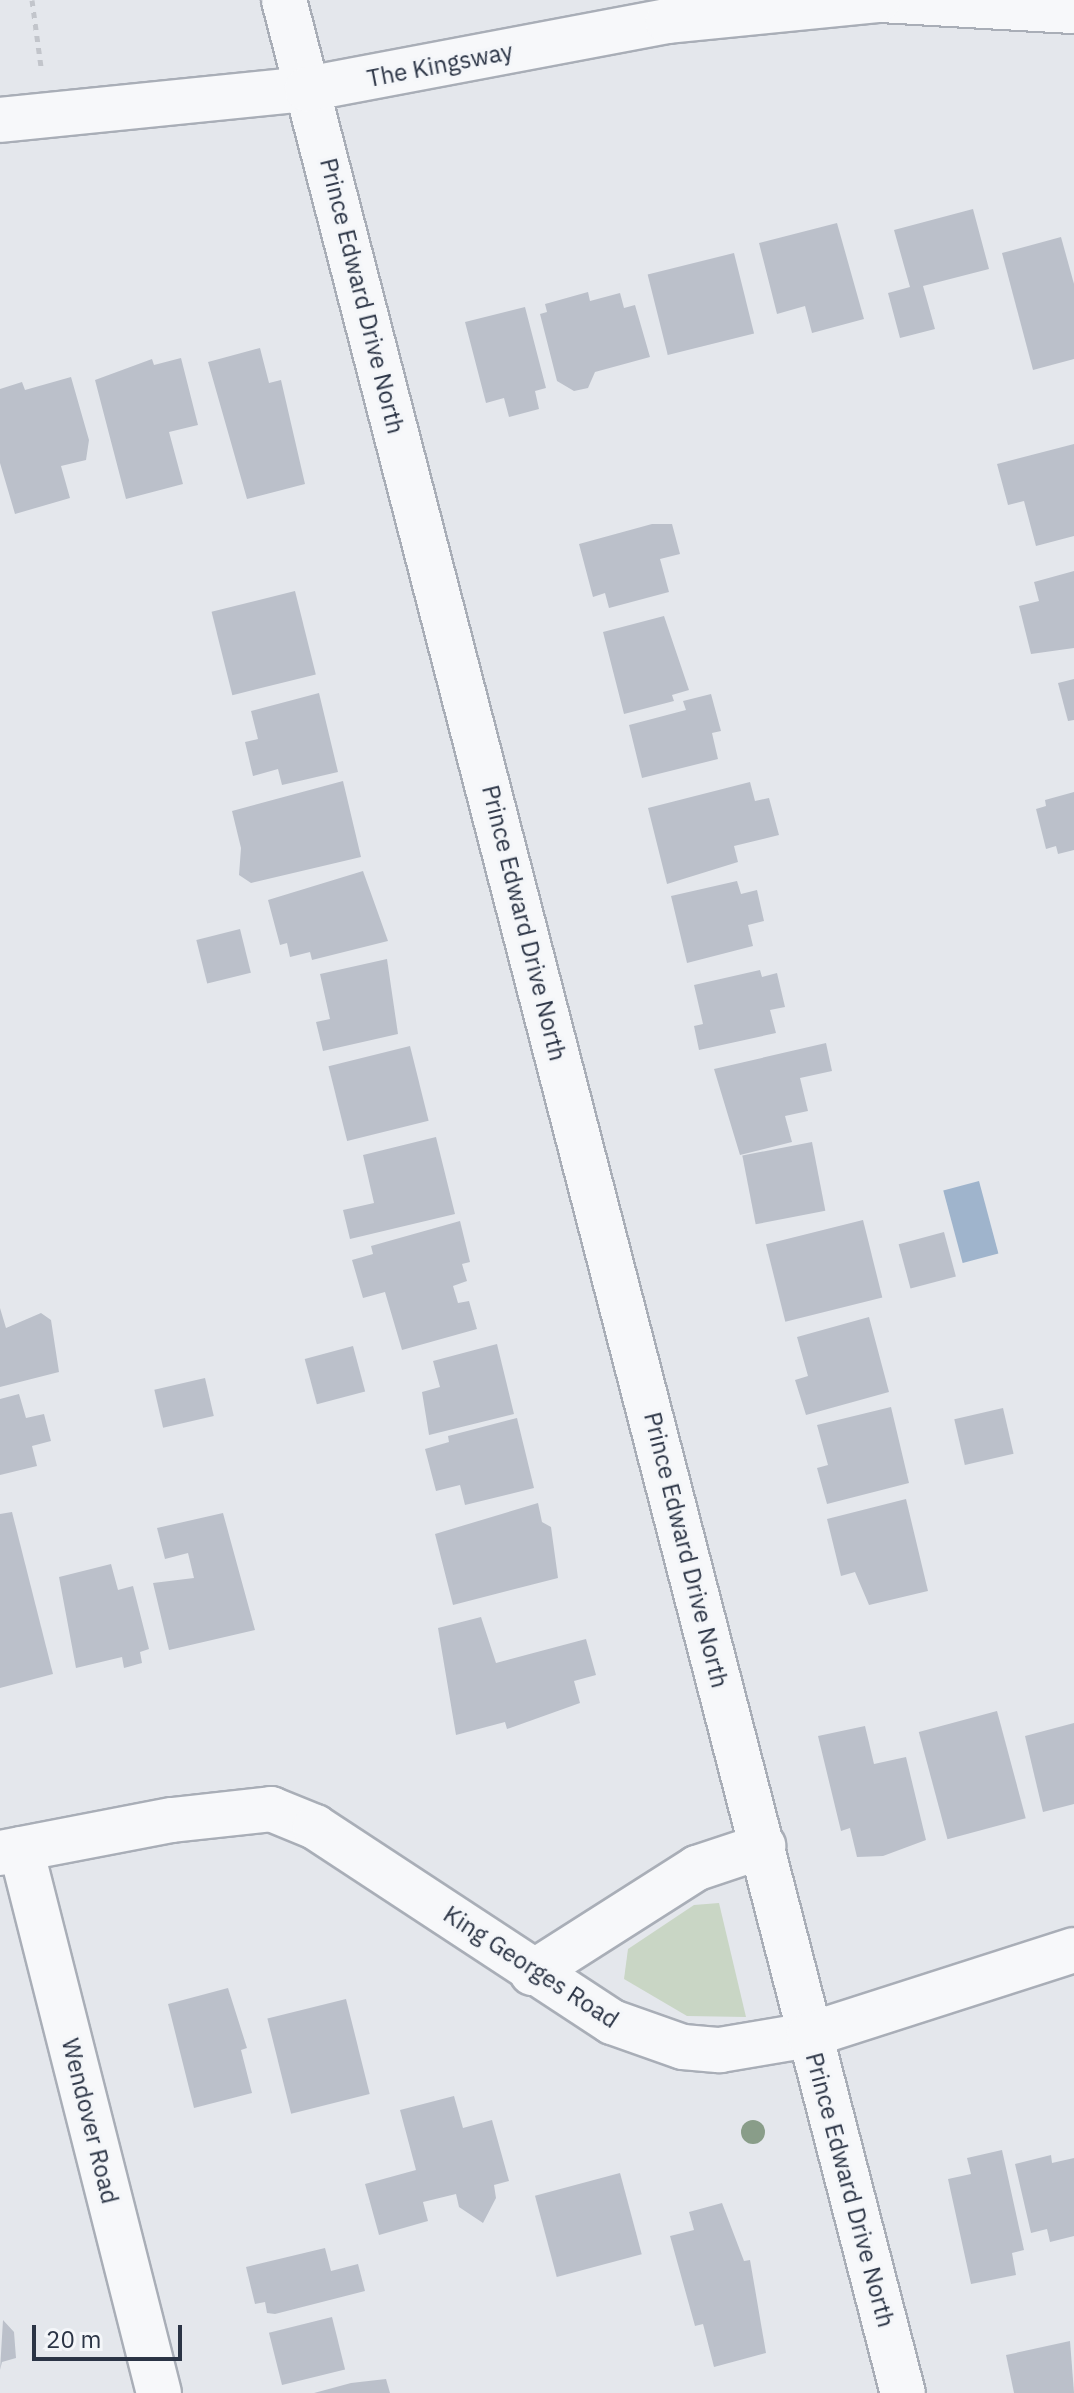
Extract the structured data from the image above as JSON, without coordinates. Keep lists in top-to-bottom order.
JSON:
{
  "streets": {
    "street": [
      "The Kingsway",
      "Prince Edward Drive North",
      "King Georges Road",
      "Wendover Road"
    ]
  },
  "crossings": [
    ["The Kingsway", "Prince Edward Drive North"],
    ["Prince Edward Drive North", "King Georges Road"],
    ["King Georges Road", "Wendover Road"]
  ],
  "scale_bar": "20 m"
}
